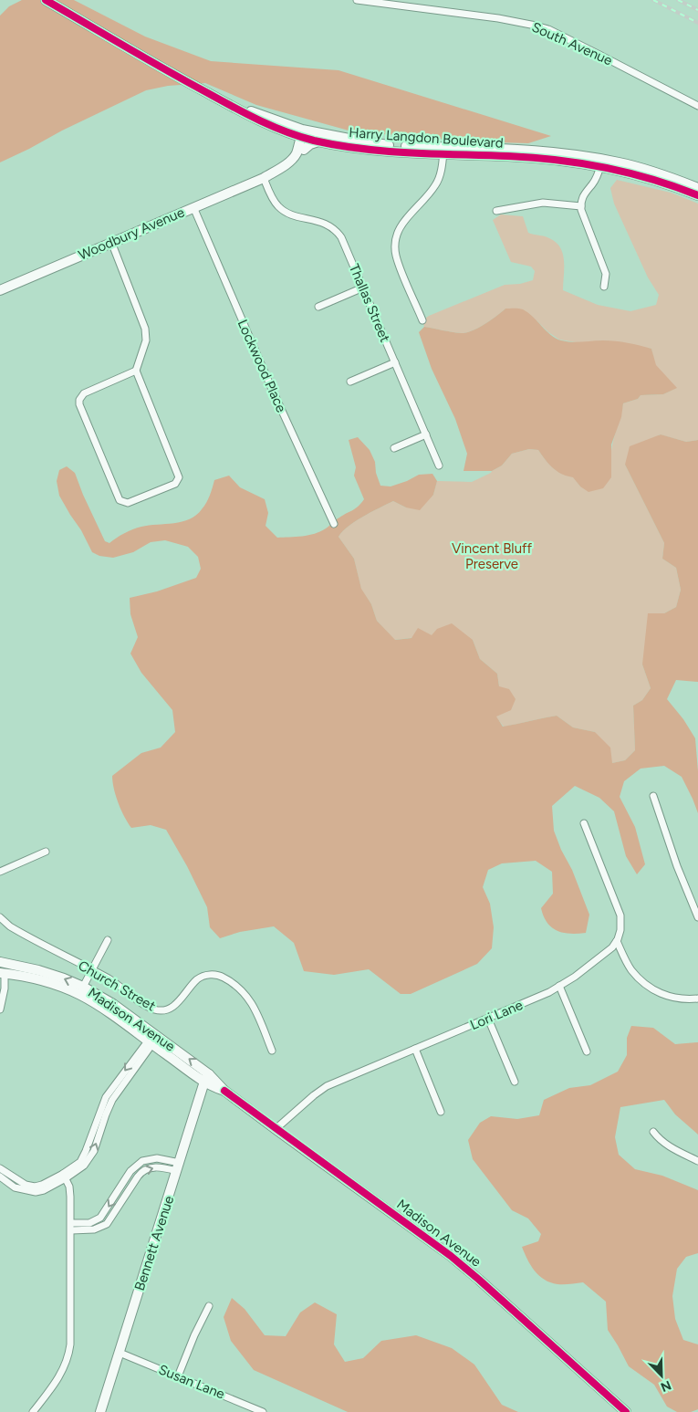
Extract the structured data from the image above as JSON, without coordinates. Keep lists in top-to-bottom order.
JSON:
{
  "streets": {
    "main road": [
      "Harry Langdon Boulevard",
      "Woodbury Avenue",
      "Madison Avenue",
      "Bennett Avenue"
    ],
    "street": [
      "South Avenue",
      "Thallas Street",
      "Lockwood Place",
      "Church Street",
      "Lori Lane",
      "Susan Lane"
    ]
  },
  "crossings": [
    ["Harry Langdon Boulevard", "Woodbury Avenue"],
    ["Woodbury Avenue", "Thallas Street"],
    ["Woodbury Avenue", "Lockwood Place"],
    ["Lori Lane", "Madison Avenue"],
    ["Madison Avenue", "Bennett Avenue"],
    ["Bennett Avenue", "Susan Lane"]
  ],
  "parks": ["Vincent Bluff Preserve"],
  "north": "bottom right"
}
